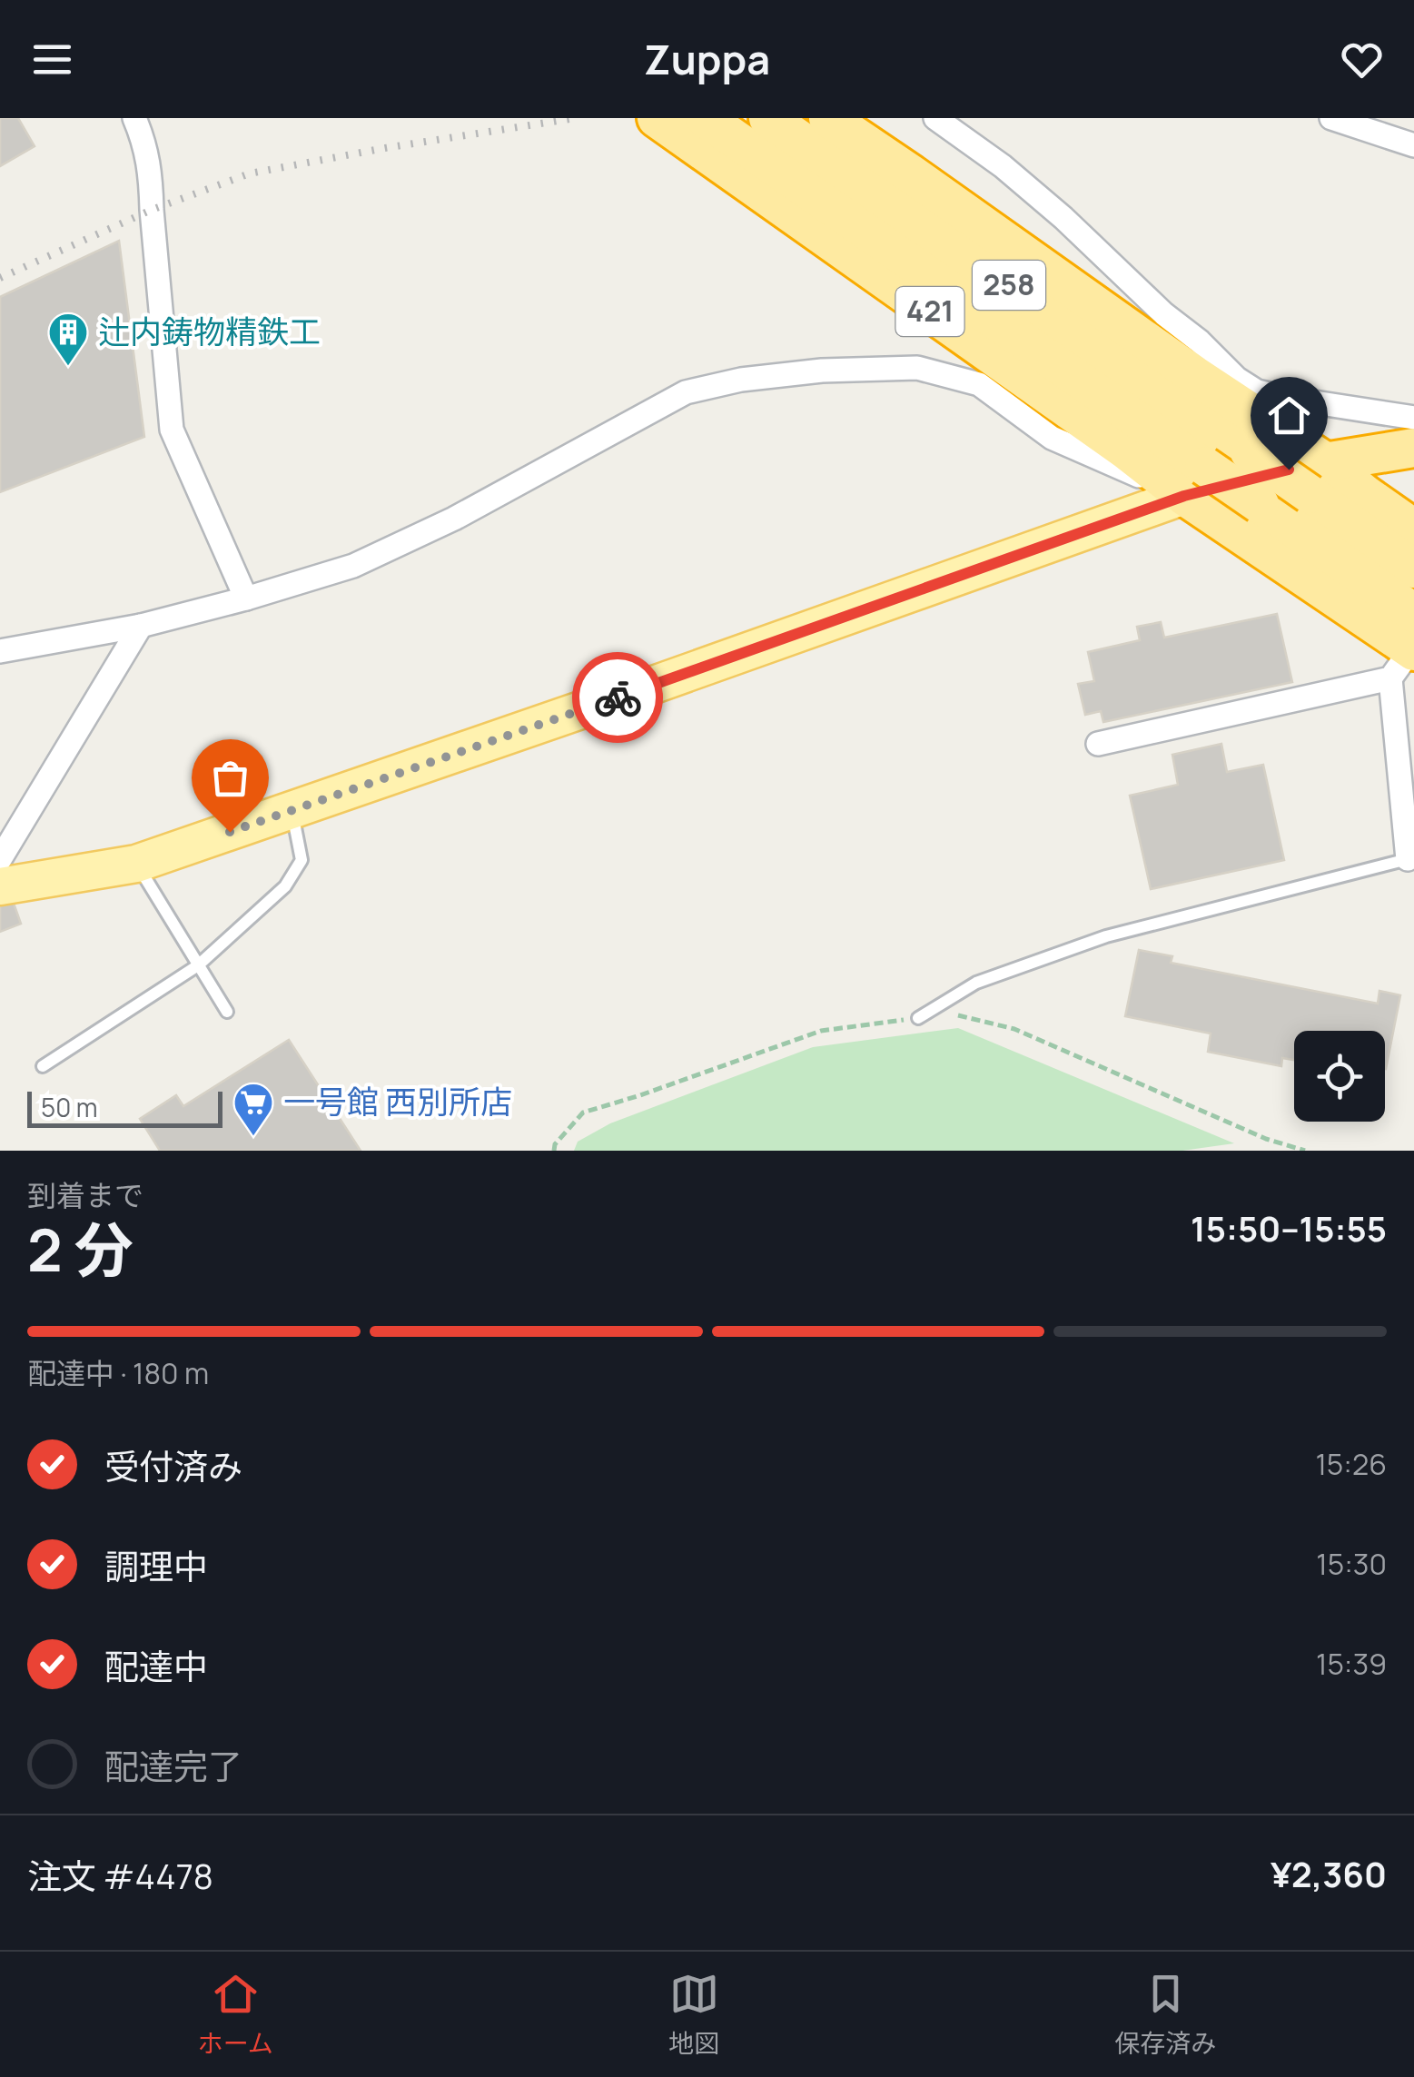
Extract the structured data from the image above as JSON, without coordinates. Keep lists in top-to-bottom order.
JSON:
{
  "streets": {
    "highway": ["258"]
  },
  "places": {
    "building": ["辻内鋳物精鉄工"],
    "supermarket": ["一号館 西別所店"]
  },
  "scale_bar": "50 m",
  "page": {
    "header": "Zuppa",
    "scale": "50 m",
    "heading": ["2 分", "到着まで", "15:50–15:55"],
    "panel": ["注文 #4478", "¥2,360"],
    "bar": "配達中 · 180 m",
    "list": [
      ["受付済み", "15:26"],
      ["調理中", "15:30"],
      ["配達中", "15:39"],
      "配達完了"
    ],
    "tabs": ["ホーム", "地図", "保存済み"]
  }
}
